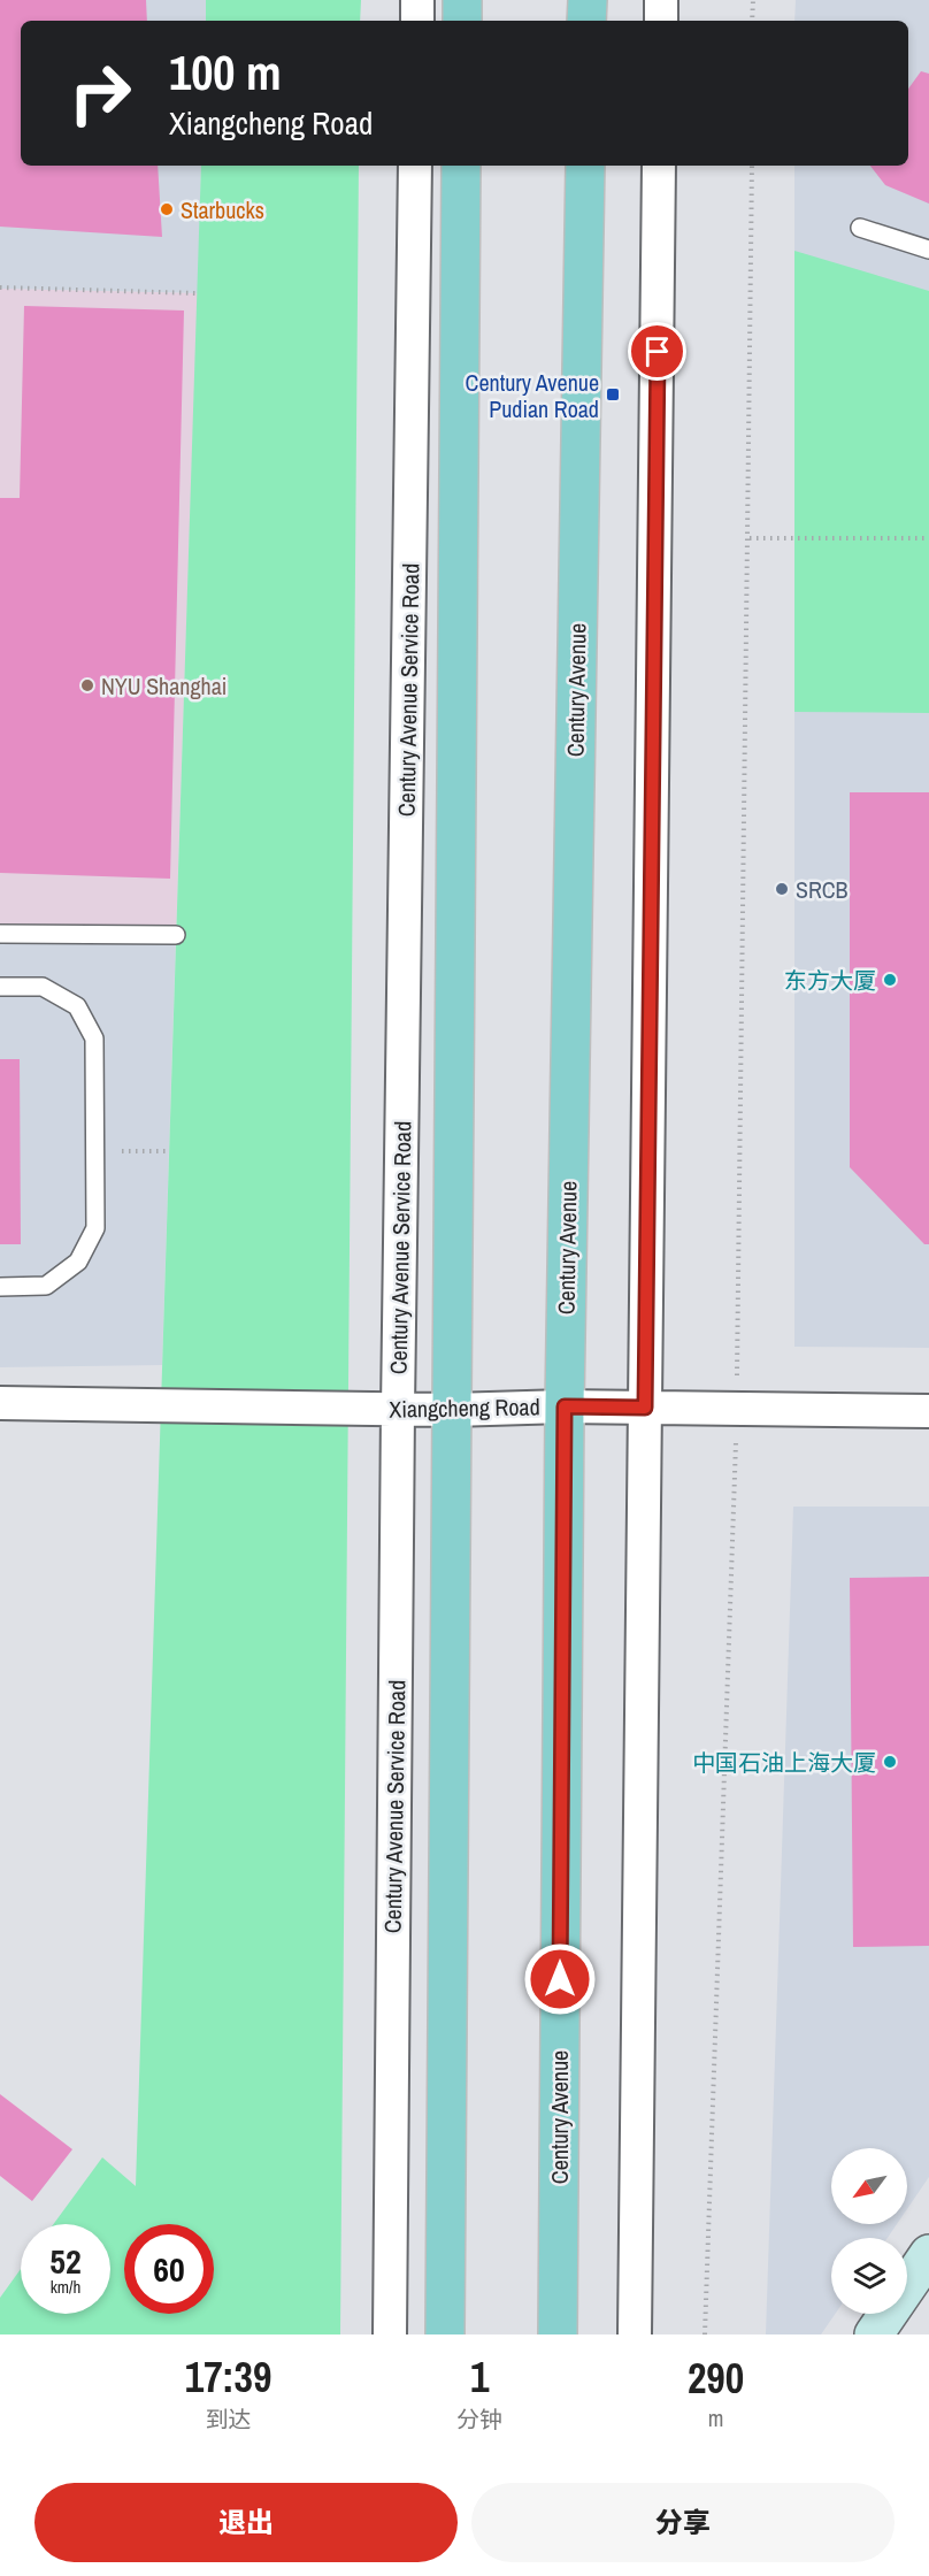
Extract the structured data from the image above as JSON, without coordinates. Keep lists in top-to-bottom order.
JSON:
{
  "streets": {
    "main road": ["Century Avenue"],
    "street": ["Century Avenue Service Road", "Xiangcheng Road"]
  },
  "crossings": [
    ["Century Avenue Service Road", "Xiangcheng Road"],
    ["Century Avenue", "Xiangcheng Road"]
  ],
  "places": {
    "other": [
      "Starbucks",
      "NYU Shanghai",
      "SRCB",
      "东方大厦",
      "中国石油上海大厦"
    ],
    "transit": ["Century Avenue Pudian Road"]
  },
  "north": "bottom left",
  "page": {
    "turn": ["100 m", "Xiangcheng Road"],
    "speed": "52 km/h",
    "limit": "60",
    "eta": [
      "17:39",
      "到达",
      "1",
      "分钟",
      "290",
      "m"
    ],
    "buttons": ["退出", "分享"]
  }
}
